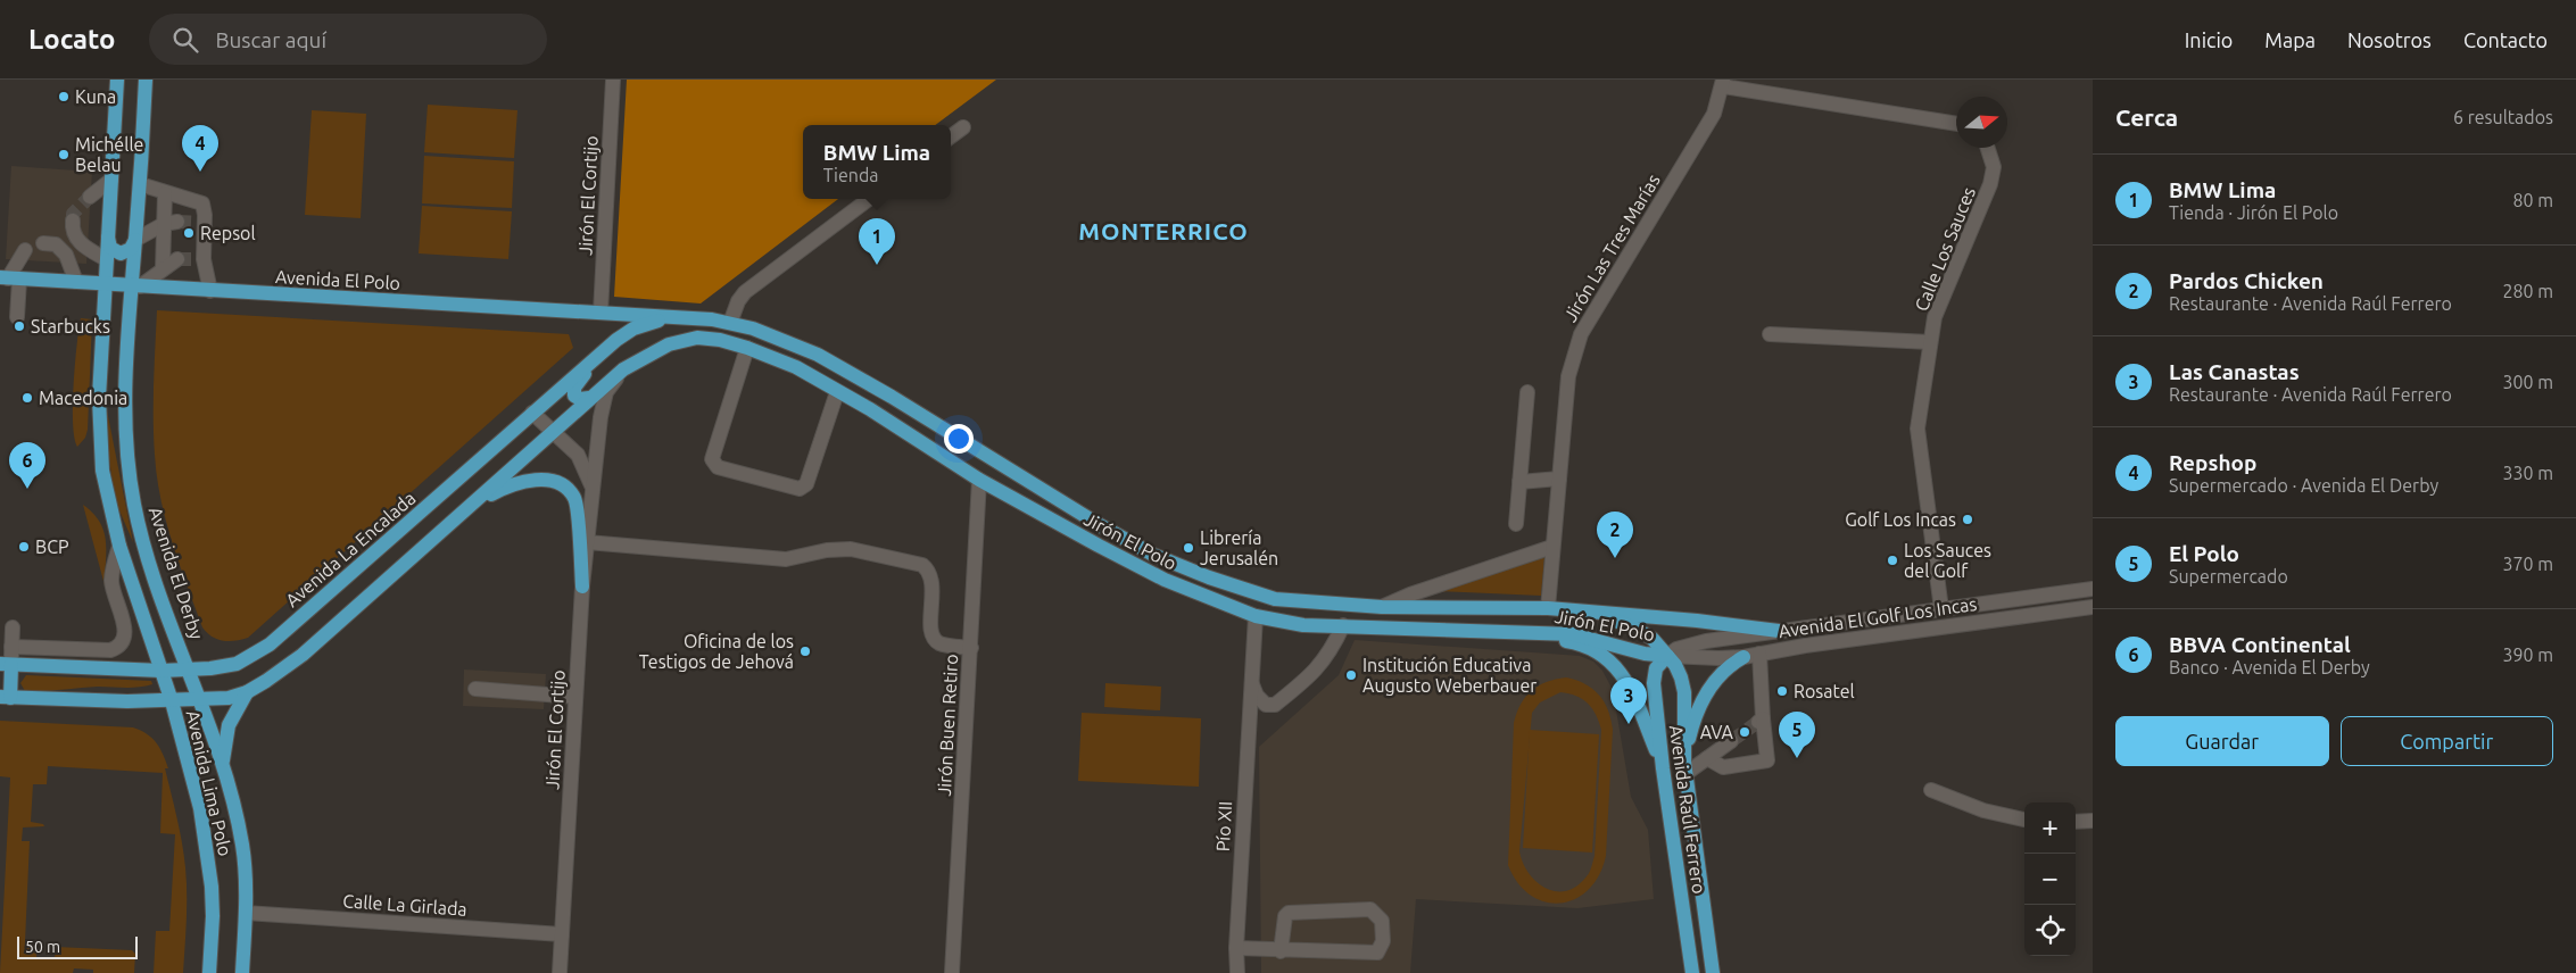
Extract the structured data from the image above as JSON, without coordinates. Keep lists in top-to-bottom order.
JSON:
{
  "streets": {
    "main road": [
      "Avenida El Polo",
      "Jirón El Polo",
      "Avenida La Encalada",
      "Avenida El Derby",
      "Avenida Lima Polo",
      "Avenida Raúl Ferrero"
    ],
    "street": [
      "Jirón El Cortijo",
      "Jirón Las Tres Marías",
      "Calle Los Sauces",
      "Avenida El Golf Los Incas",
      "Jirón Buen Retiro",
      "Pío XII",
      "Calle La Girlada"
    ]
  },
  "crossings": [
    ["Jirón El Cortijo", "Avenida El Polo"],
    ["Jirón El Cortijo", "Jirón El Polo"],
    ["Jirón El Cortijo", "Avenida La Encalada"],
    ["Jirón El Cortijo", "Calle La Girlada"],
    ["Jirón Las Tres Marías", "Jirón El Polo"],
    ["Calle Los Sauces", "Avenida El Golf Los Incas"],
    ["Avenida El Polo", "Jirón El Polo"],
    ["Avenida El Polo", "Avenida La Encalada"],
    ["Avenida El Polo", "Avenida El Derby"],
    ["Jirón El Polo", "Avenida La Encalada"],
    ["Jirón El Polo", "Avenida El Golf Los Incas"],
    ["Jirón El Polo", "Jirón Buen Retiro"],
    ["Jirón El Polo", "Avenida Raúl Ferrero"],
    ["Jirón El Polo", "Pío XII"],
    ["Avenida La Encalada", "Avenida El Derby"],
    ["Avenida La Encalada", "Avenida Lima Polo"],
    ["Avenida El Derby", "Avenida Lima Polo"],
    ["Avenida El Golf Los Incas", "Avenida Raúl Ferrero"],
    ["Avenida Lima Polo", "Calle La Girlada"]
  ],
  "districts": ["MONTERRICO"],
  "places": [
    "Kuna",
    "Michélle Belau",
    "Repsol",
    "Starbucks",
    "Macedonia",
    "Golf Los Incas",
    "BCP",
    "Librería Jerusalén",
    "Los Sauces del Golf",
    "Oficina de los Testigos de Jehová",
    "Institución Educativa Augusto Weberbauer",
    "Rosatel",
    "AVA"
  ],
  "scale_bar": "50 m",
  "north": "right",
  "page": {
    "header": "Locato",
    "search": "Buscar aquí",
    "nav": [
      "Inicio",
      "Mapa",
      "Nosotros",
      "Contacto"
    ],
    "heading": ["Cerca", "6 resultados"],
    "popup": ["BMW Lima", "Tienda"],
    "pins": [
      "4",
      "1",
      "6",
      "2",
      "3",
      "5"
    ],
    "list": [
      {
        "mark": "1",
        "name": "BMW Lima",
        "note": "Tienda · Jirón El Polo",
        "value": "80 m"
      },
      {
        "mark": "2",
        "name": "Pardos Chicken",
        "note": "Restaurante · Avenida Raúl Ferrero",
        "value": "280 m"
      },
      {
        "mark": "3",
        "name": "Las Canastas",
        "note": "Restaurante · Avenida Raúl Ferrero",
        "value": "300 m"
      },
      {
        "mark": "4",
        "name": "Repshop",
        "note": "Supermercado · Avenida El Derby",
        "value": "330 m"
      },
      {
        "mark": "5",
        "name": "El Polo",
        "note": "Supermercado",
        "value": "370 m"
      },
      {
        "mark": "6",
        "name": "BBVA Continental",
        "note": "Banco · Avenida El Derby",
        "value": "390 m"
      }
    ],
    "buttons": ["Guardar", "Compartir"],
    "map_buttons": ["+", "−"],
    "scale": "50 m"
  }
}
